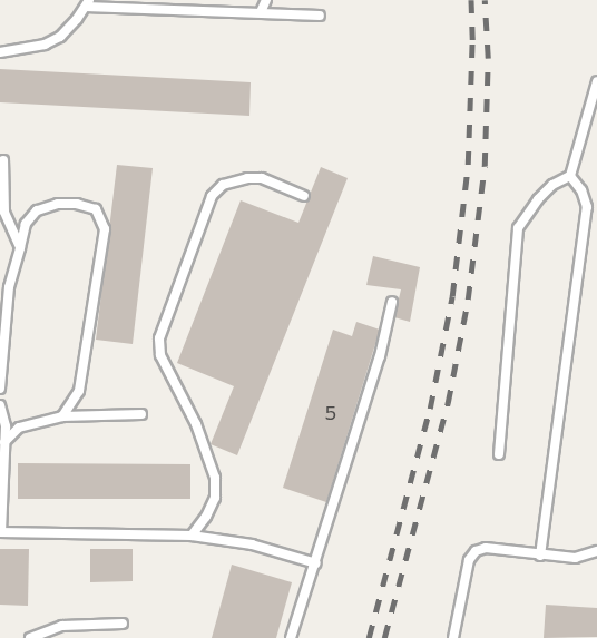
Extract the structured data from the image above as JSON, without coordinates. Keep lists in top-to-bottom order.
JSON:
{
  "house_numbers": ["5"]
}
